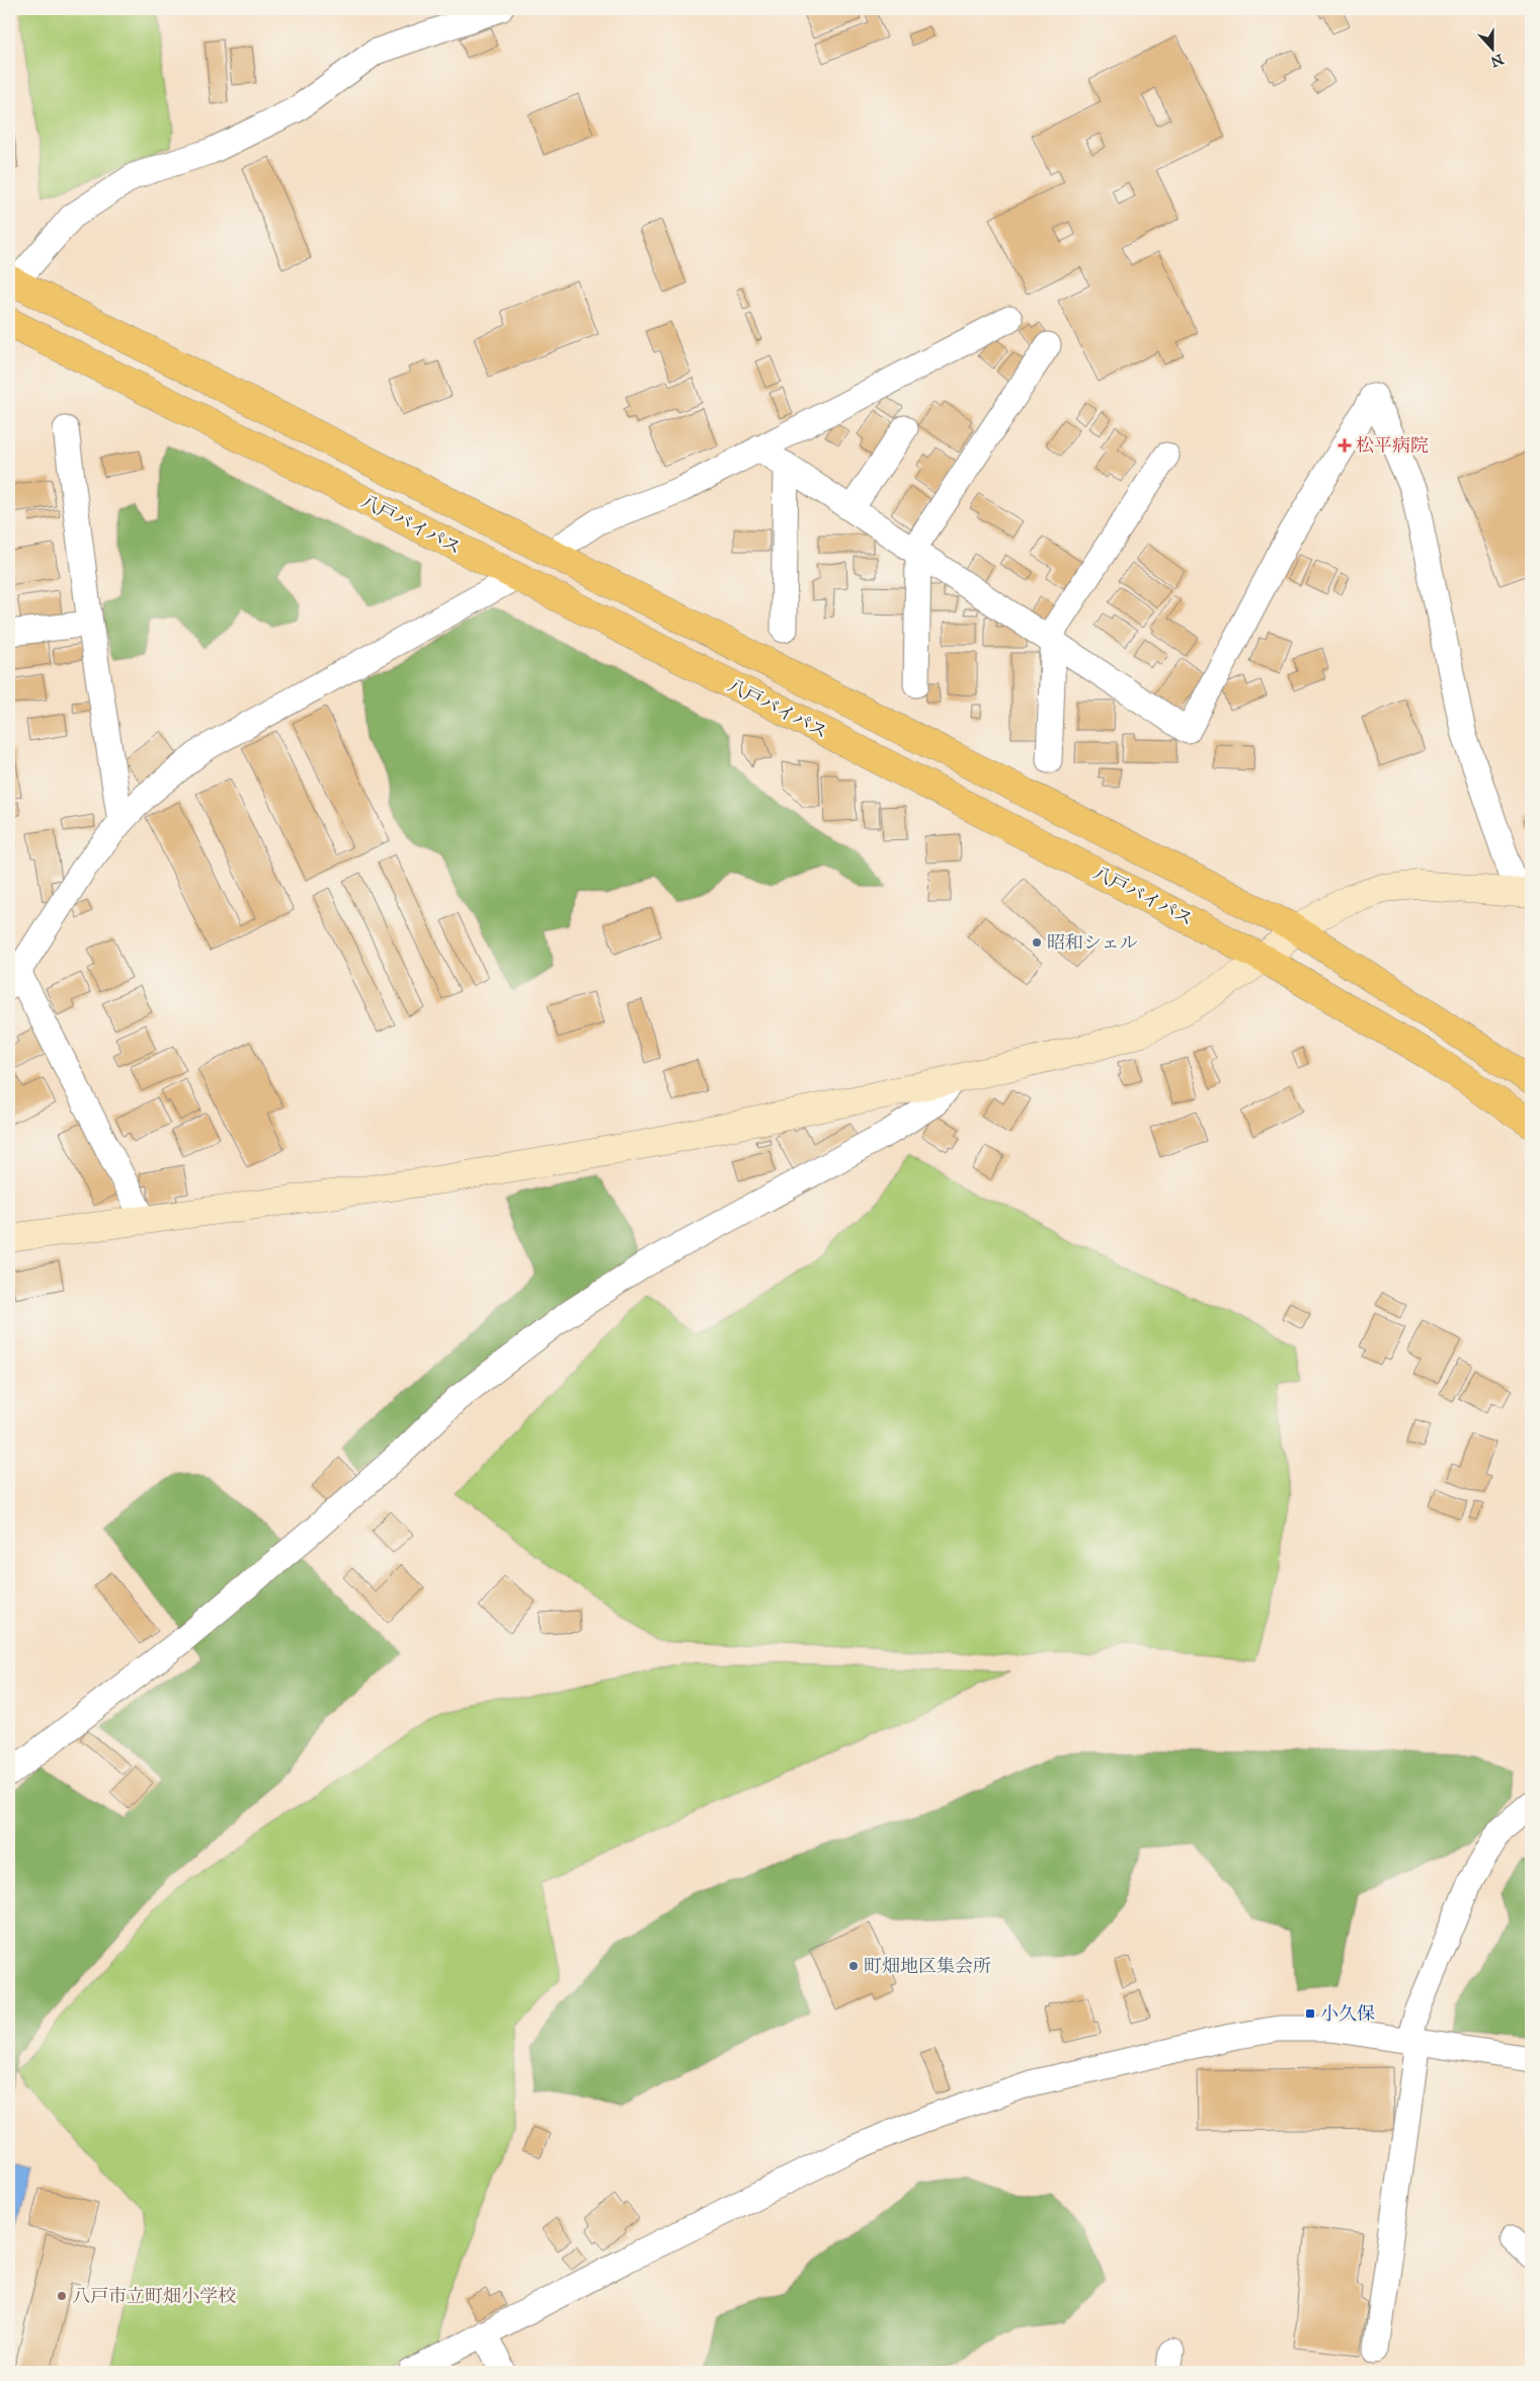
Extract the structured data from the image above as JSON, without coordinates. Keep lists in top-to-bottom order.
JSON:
{
  "streets": {
    "highway": ["八戸バイパス"]
  },
  "places": {
    "health": ["松平病院"],
    "other": ["昭和シェル", "町畑地区集会所", "八戸市立町畑小学校"],
    "transit": ["小久保"]
  },
  "north": "bottom"
}
